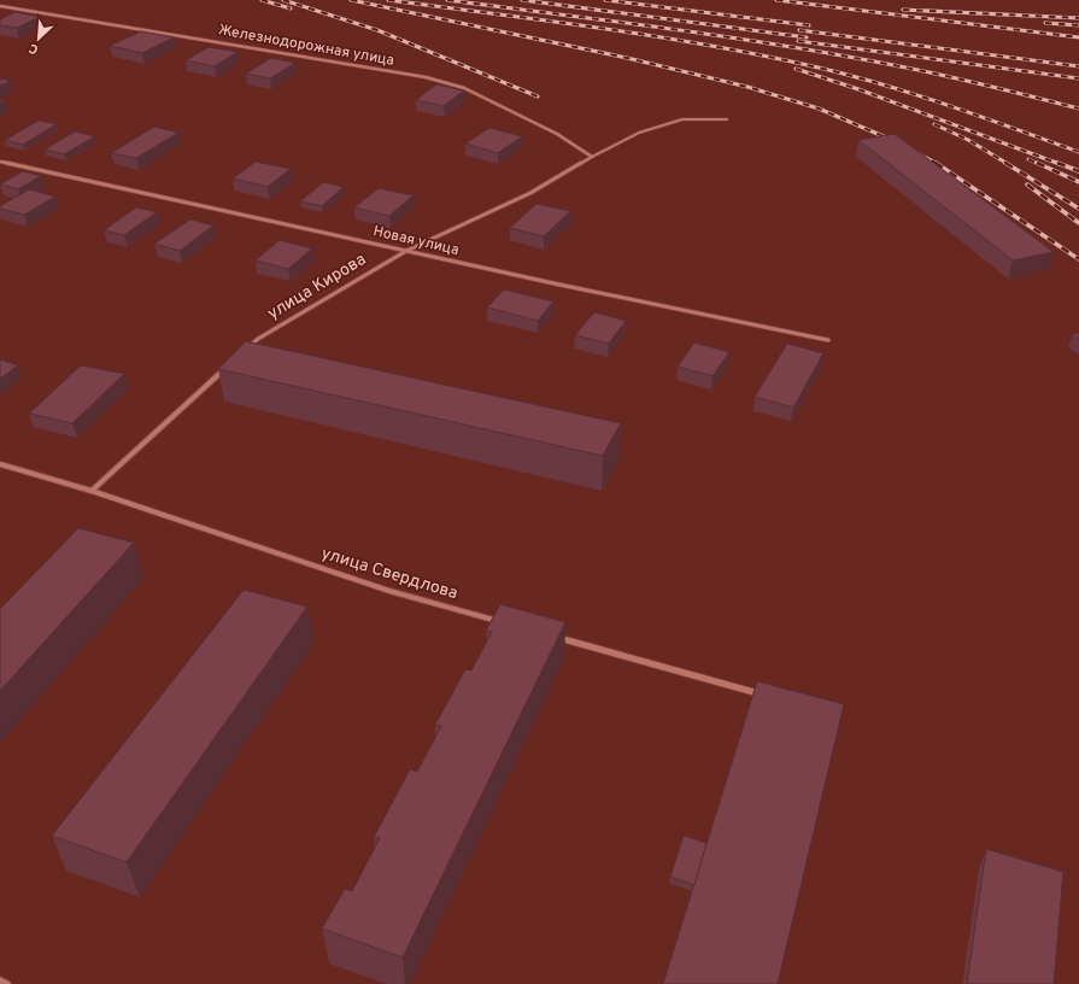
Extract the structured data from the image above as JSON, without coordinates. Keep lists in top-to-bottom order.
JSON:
{
  "streets": {
    "street": [
      "Железнодорожная улица",
      "Новая улица",
      "улица Кирова",
      "улица Свердлова"
    ]
  },
  "crossings": [
    ["Железнодорожная улица", "улица Кирова"],
    ["Новая улица", "улица Кирова"]
  ],
  "north": "bottom left"
}
